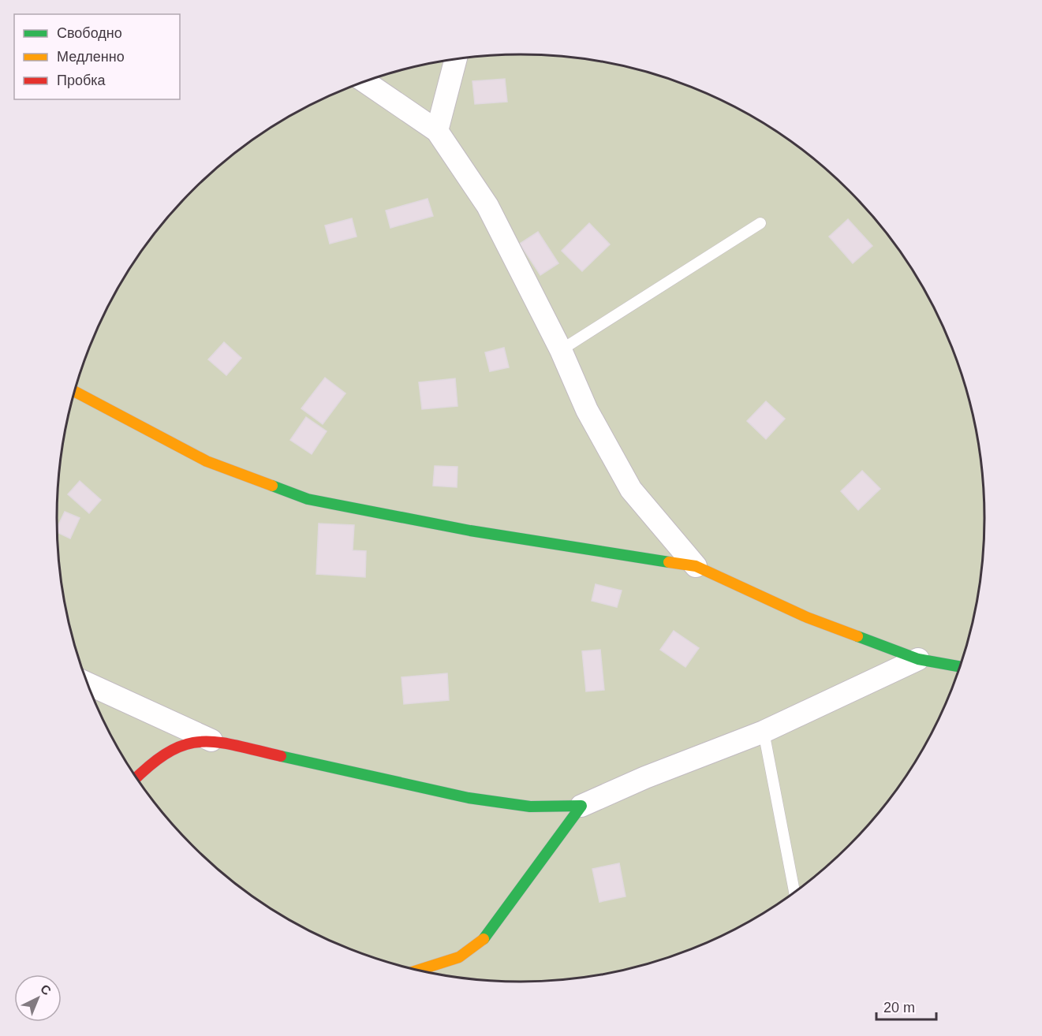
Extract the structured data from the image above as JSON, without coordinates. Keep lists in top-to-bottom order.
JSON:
{
  "legend": ["Свободно", "Медленно", "Пробка"],
  "scale_bar": "20 m",
  "north": "top right"
}
